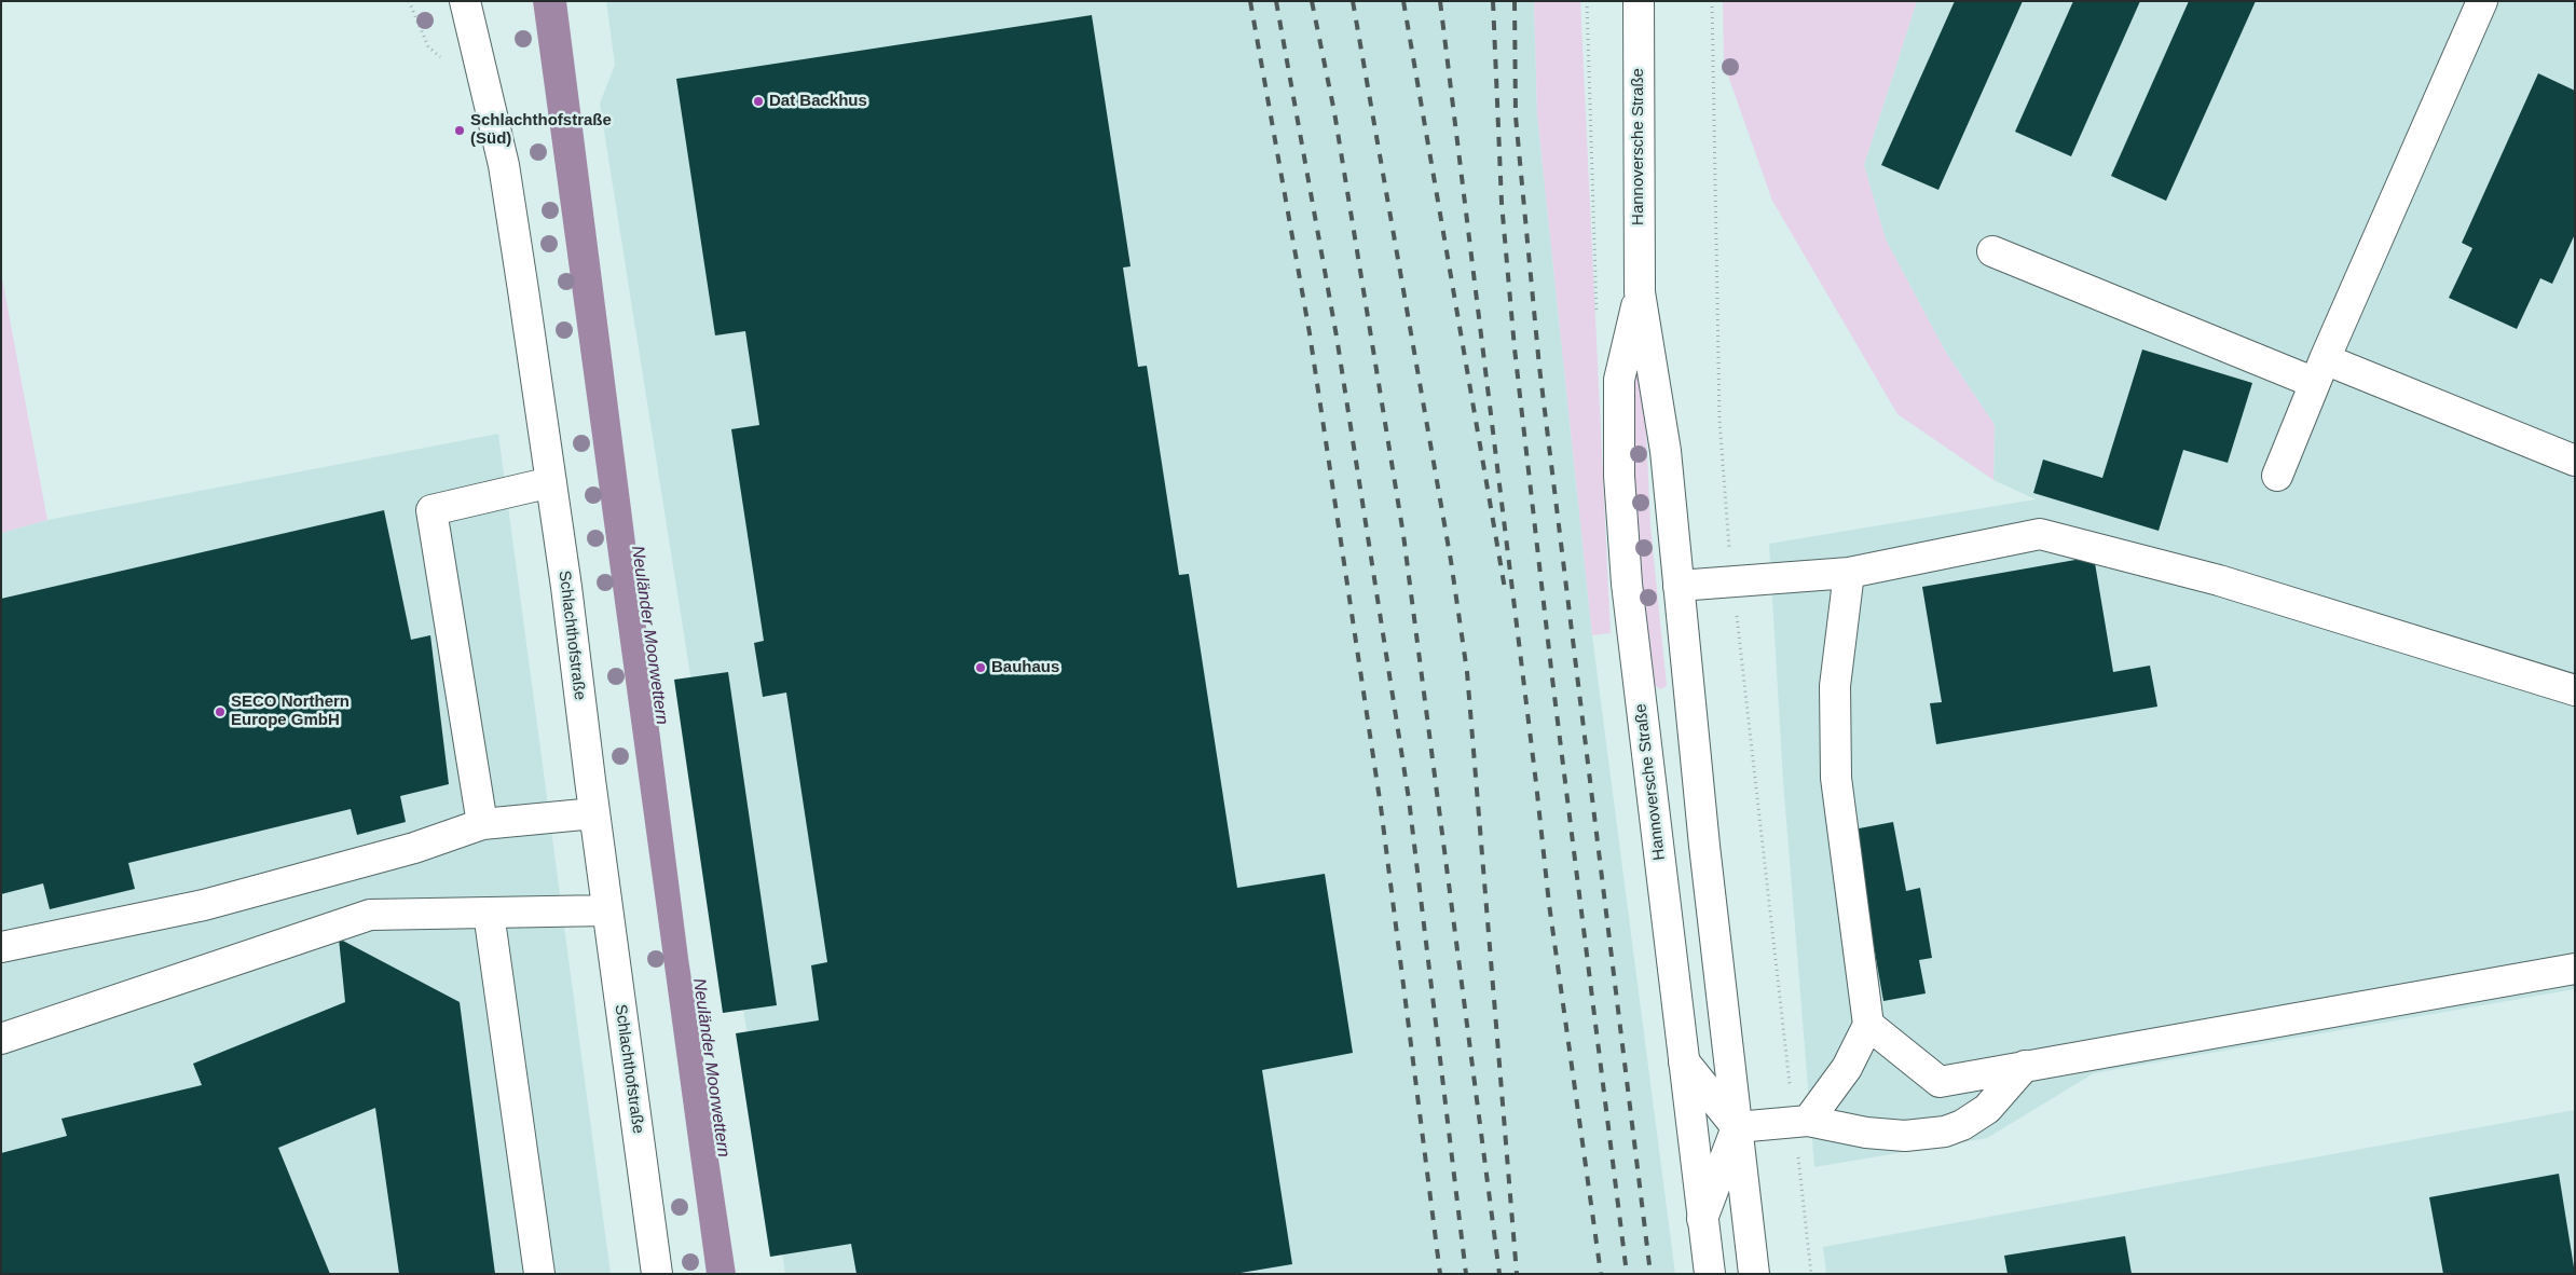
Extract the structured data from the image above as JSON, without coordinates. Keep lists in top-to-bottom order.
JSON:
{
  "streets": {
    "main road": ["Hannoversche Straße", "Schlachthofstraße"]
  },
  "water": ["Neuländer Moorwettern"],
  "places": [
    "Dat Backhus",
    "Schlachthofstraße (Süd)",
    "Bauhaus",
    "SECO Northern Europe GmbH"
  ]
}
